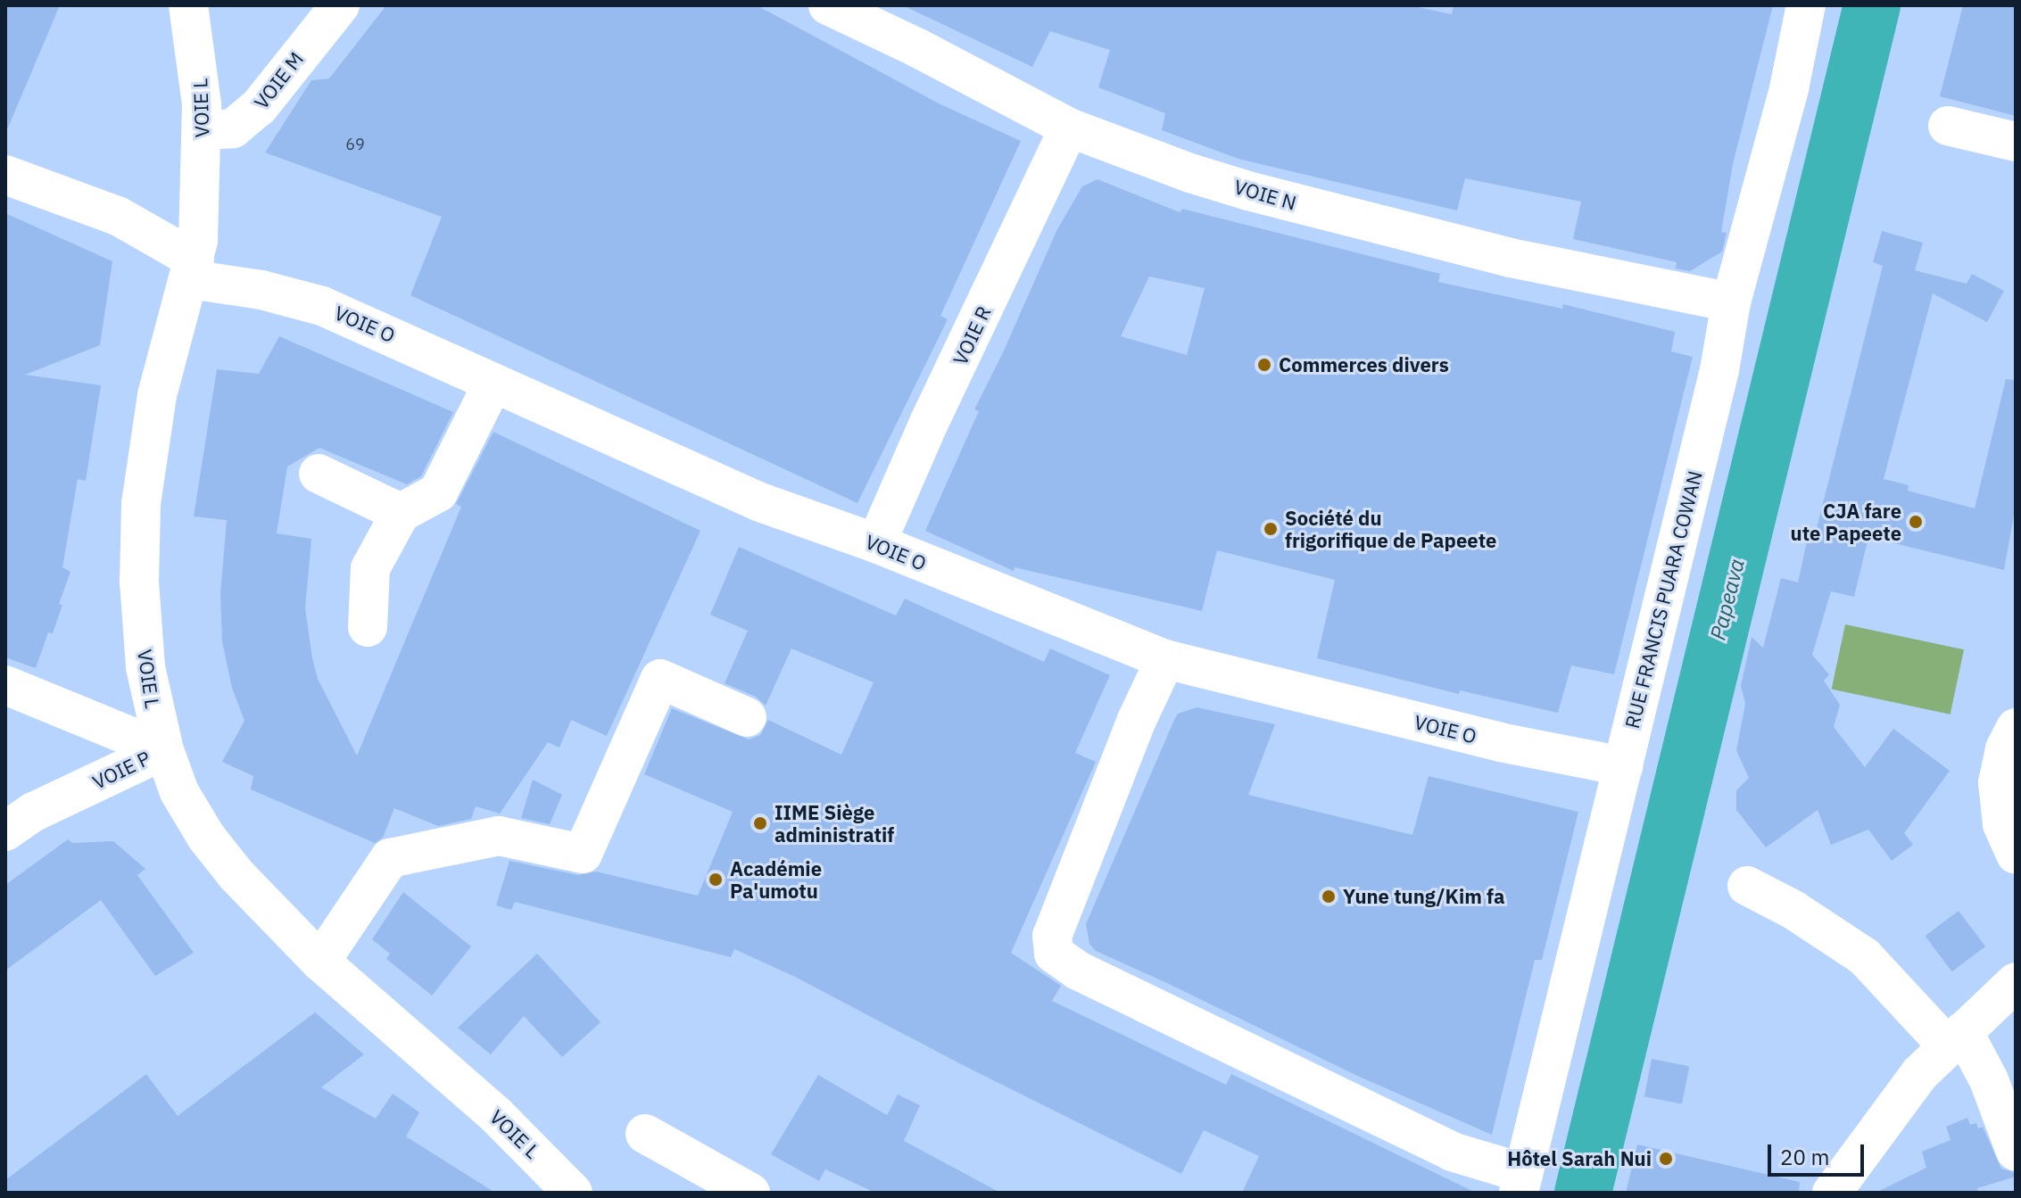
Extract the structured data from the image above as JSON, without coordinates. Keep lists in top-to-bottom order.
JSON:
{
  "streets": {
    "street": [
      "VOIE M",
      "VOIE L",
      "VOIE N",
      "VOIE O",
      "VOIE R",
      "RUE FRANCIS PUARA COWAN",
      "VOIE P"
    ]
  },
  "crossings": [
    ["VOIE M", "VOIE L"],
    ["VOIE L", "VOIE O"],
    ["VOIE L", "VOIE P"],
    ["VOIE N", "VOIE R"],
    ["VOIE N", "RUE FRANCIS PUARA COWAN"],
    ["VOIE O", "VOIE R"],
    ["VOIE O", "RUE FRANCIS PUARA COWAN"]
  ],
  "water": ["Papeava"],
  "places": [
    "Commerces divers",
    "CJA fare ute Papeete",
    "Société du frigorifique de Papeete",
    "IIME Siège administratif",
    "Académie Pa'umotu",
    "Yune tung/Kim fa",
    "Hôtel Sarah Nui"
  ],
  "house_numbers": ["69"],
  "scale_bar": "20 m"
}
